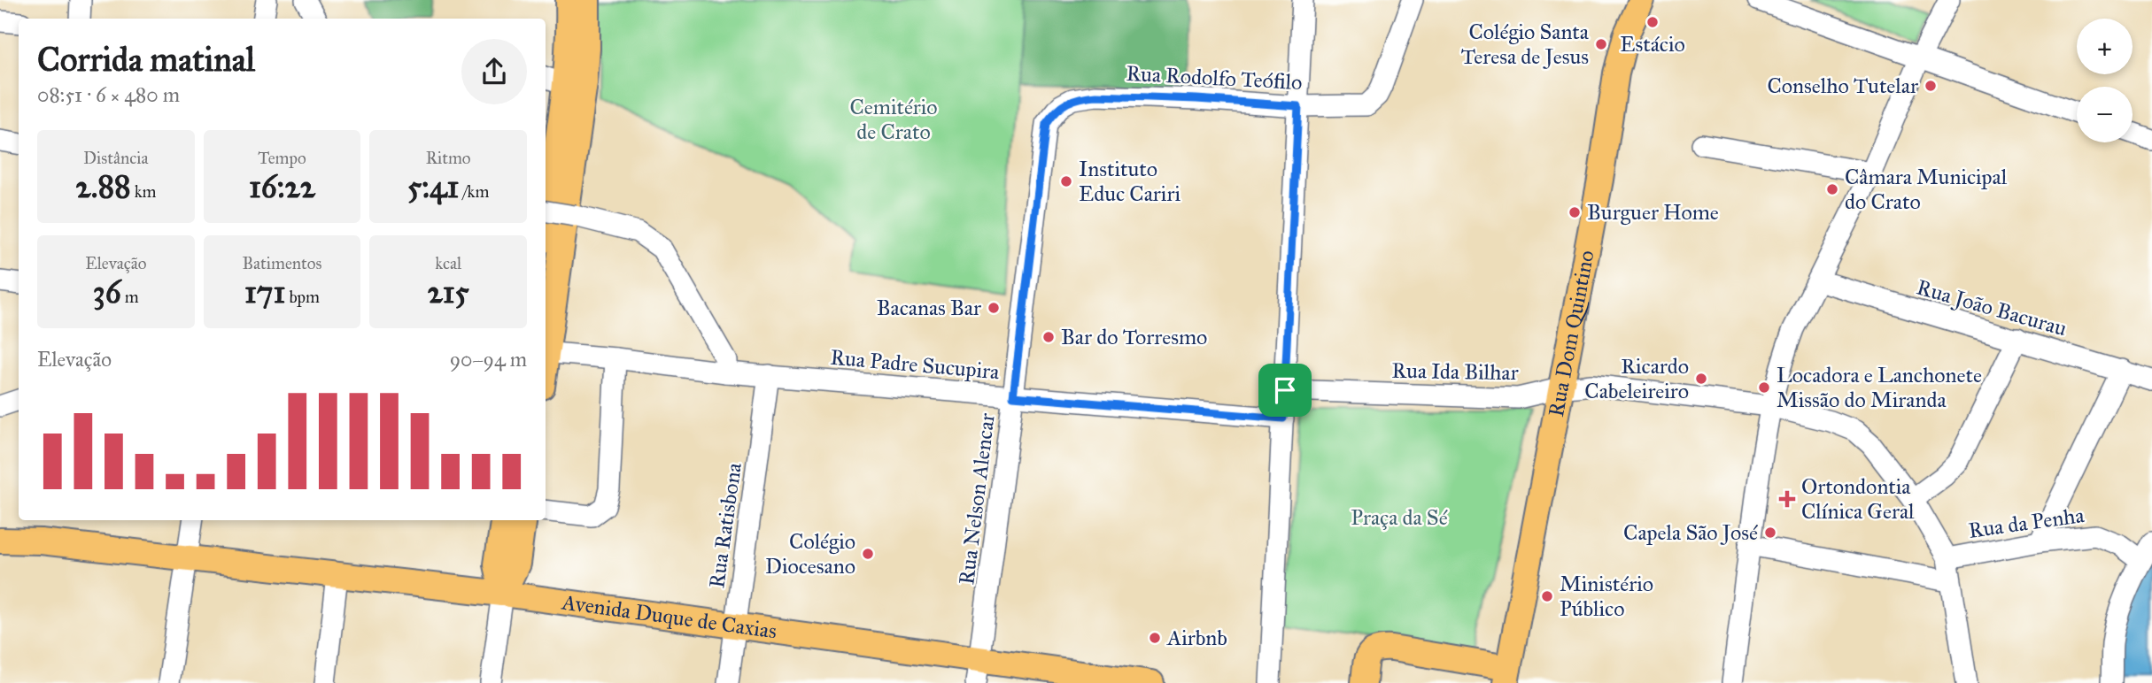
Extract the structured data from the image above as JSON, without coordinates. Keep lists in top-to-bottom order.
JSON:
{
  "streets": {
    "main road": ["Rua Dom Quintino", "Avenida Duque de Caxias"],
    "street": [
      "Rua Rodolfo Teófilo",
      "Rua João Bacurau",
      "Rua Padre Sucupira",
      "Rua Ida Bilhar",
      "Rua Nelson Alencar",
      "Rua da Penha",
      "Rua Ratisbona"
    ]
  },
  "crossings": [
    ["Rua Rodolfo Teófilo", "Rua Nelson Alencar"],
    ["Rua Dom Quintino", "Rua Ida Bilhar"],
    ["Rua Padre Sucupira", "Rua Nelson Alencar"],
    ["Rua Padre Sucupira", "Rua Ratisbona"],
    ["Rua Ida Bilhar", "Rua da Penha"],
    ["Rua Nelson Alencar", "Avenida Duque de Caxias"],
    ["Rua Ratisbona", "Avenida Duque de Caxias"]
  ],
  "parks": ["Cemitério de Crato", "Praça da Sé"],
  "places": {
    "other": [
      "Estácio",
      "Colégio Santa Teresa de Jesus",
      "Conselho Tutelar",
      "Instituto Educ Cariri",
      "Câmara Municipal do Crato",
      "Burguer Home",
      "Bacanas Bar",
      "Bar do Torresmo",
      "Ricardo Cabeleireiro",
      "Locadora e Lanchonete Missão do Miranda",
      "Capela São José",
      "Colégio Diocesano",
      "Ministério Público",
      "Airbnb"
    ],
    "health": ["Ortondontia Clínica Geral"]
  },
  "page": {
    "map_buttons": ["+", "−"],
    "heading": ["Corrida matinal", "08:51 · 6 × 480 m"],
    "stats": [
      ["Distância", "2.88 km"],
      ["Tempo", "16:22"],
      ["Ritmo", "5:41 /km"],
      ["Elevação", "36 m"],
      ["Batimentos", "171 bpm"],
      ["kcal", "215"]
    ],
    "chart": ["Elevação", "90–94 m"]
  }
}
